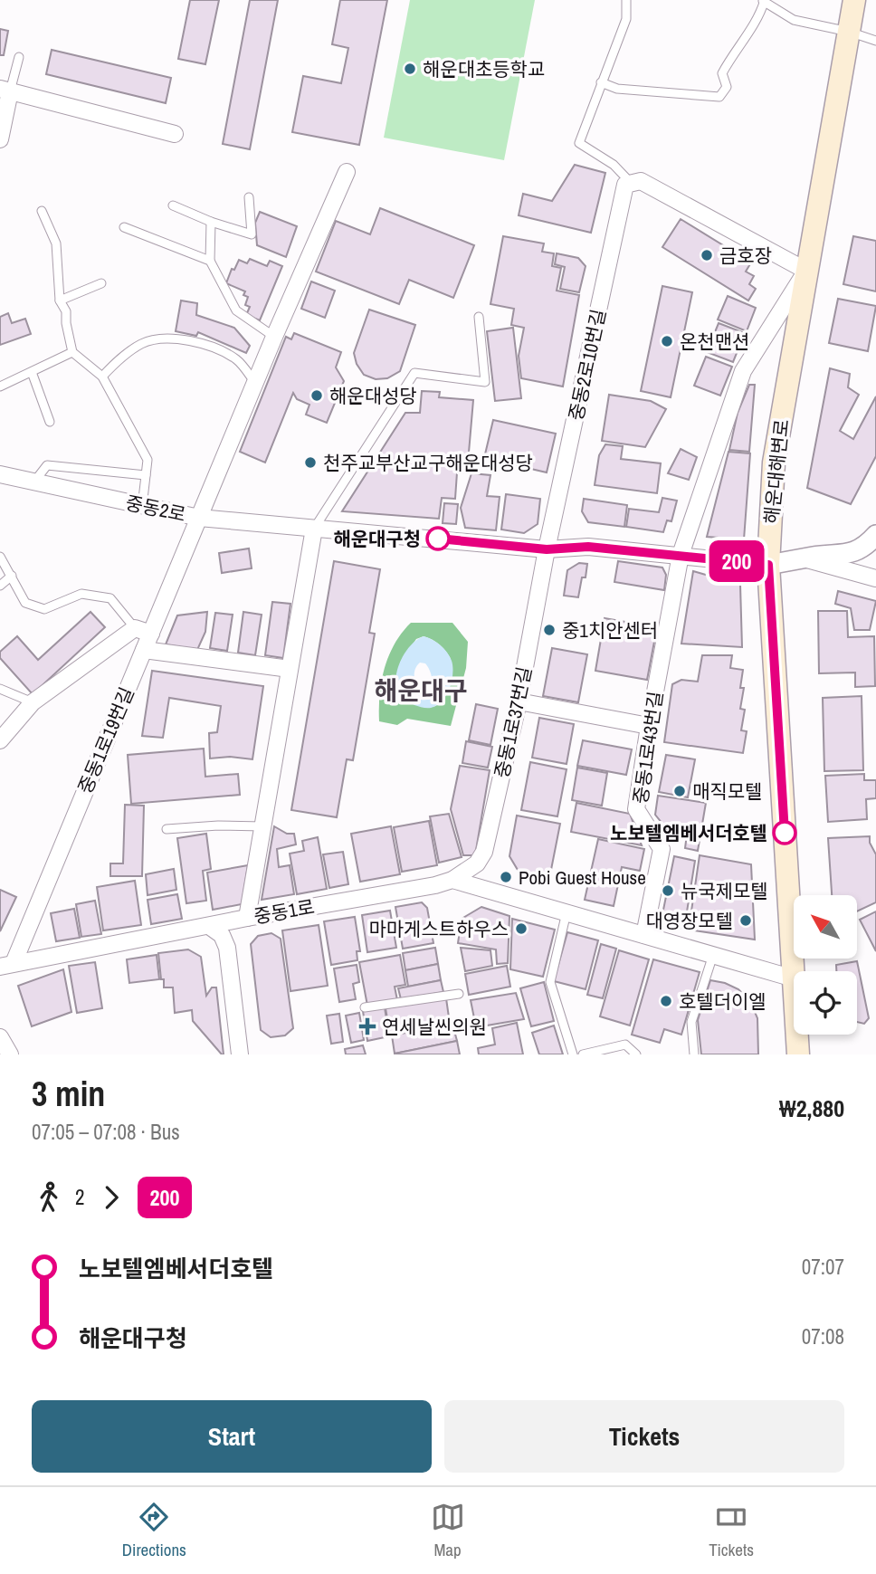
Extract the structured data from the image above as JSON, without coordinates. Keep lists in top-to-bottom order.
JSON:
{
  "streets": {
    "main road": ["해운대해변로"],
    "street": [
      "중동2로10번길",
      "중동2로",
      "중동1로37번길",
      "중동1로19번길",
      "중동1로43번길",
      "중동1로"
    ]
  },
  "crossings": [
    ["중동2로10번길", "중동2로"],
    ["중동2로10번길", "중동1로37번길"],
    ["해운대해변로", "중동2로"],
    ["해운대해변로", "중동1로43번길"],
    ["중동2로", "중동1로37번길"],
    ["중동2로", "중동1로19번길"],
    ["중동2로", "중동1로43번길"],
    ["중동1로37번길", "중동1로"],
    ["중동1로19번길", "중동1로"]
  ],
  "districts": ["해운대구"],
  "places": {
    "other": [
      "해운대초등학교",
      "금호장",
      "온천맨션",
      "해운대성당",
      "천주교부산교구해운대성당",
      "해운대구청",
      "중1치안센터",
      "매직모텔",
      "노보텔엠베서더호텔",
      "Pobi Guest House",
      "뉴국제모텔",
      "대영장모텔",
      "마마게스트하우스",
      "호텔더이엘"
    ],
    "health": ["연세날씬의원"]
  },
  "lines": ["bus line 200"],
  "north": "top left",
  "page": {
    "on_map": "200",
    "heading": ["3 min", "07:05 – 07:08 · Bus", "₩2,880"],
    "legs": ["2", "200"],
    "list": [
      {
        "name": "노보텔엠베서더호텔",
        "value": "07:07"
      },
      {
        "name": "해운대구청",
        "value": "07:08"
      }
    ],
    "buttons": ["Start", "Tickets"],
    "tabs": ["Directions", "Map", "Tickets"]
  }
}
